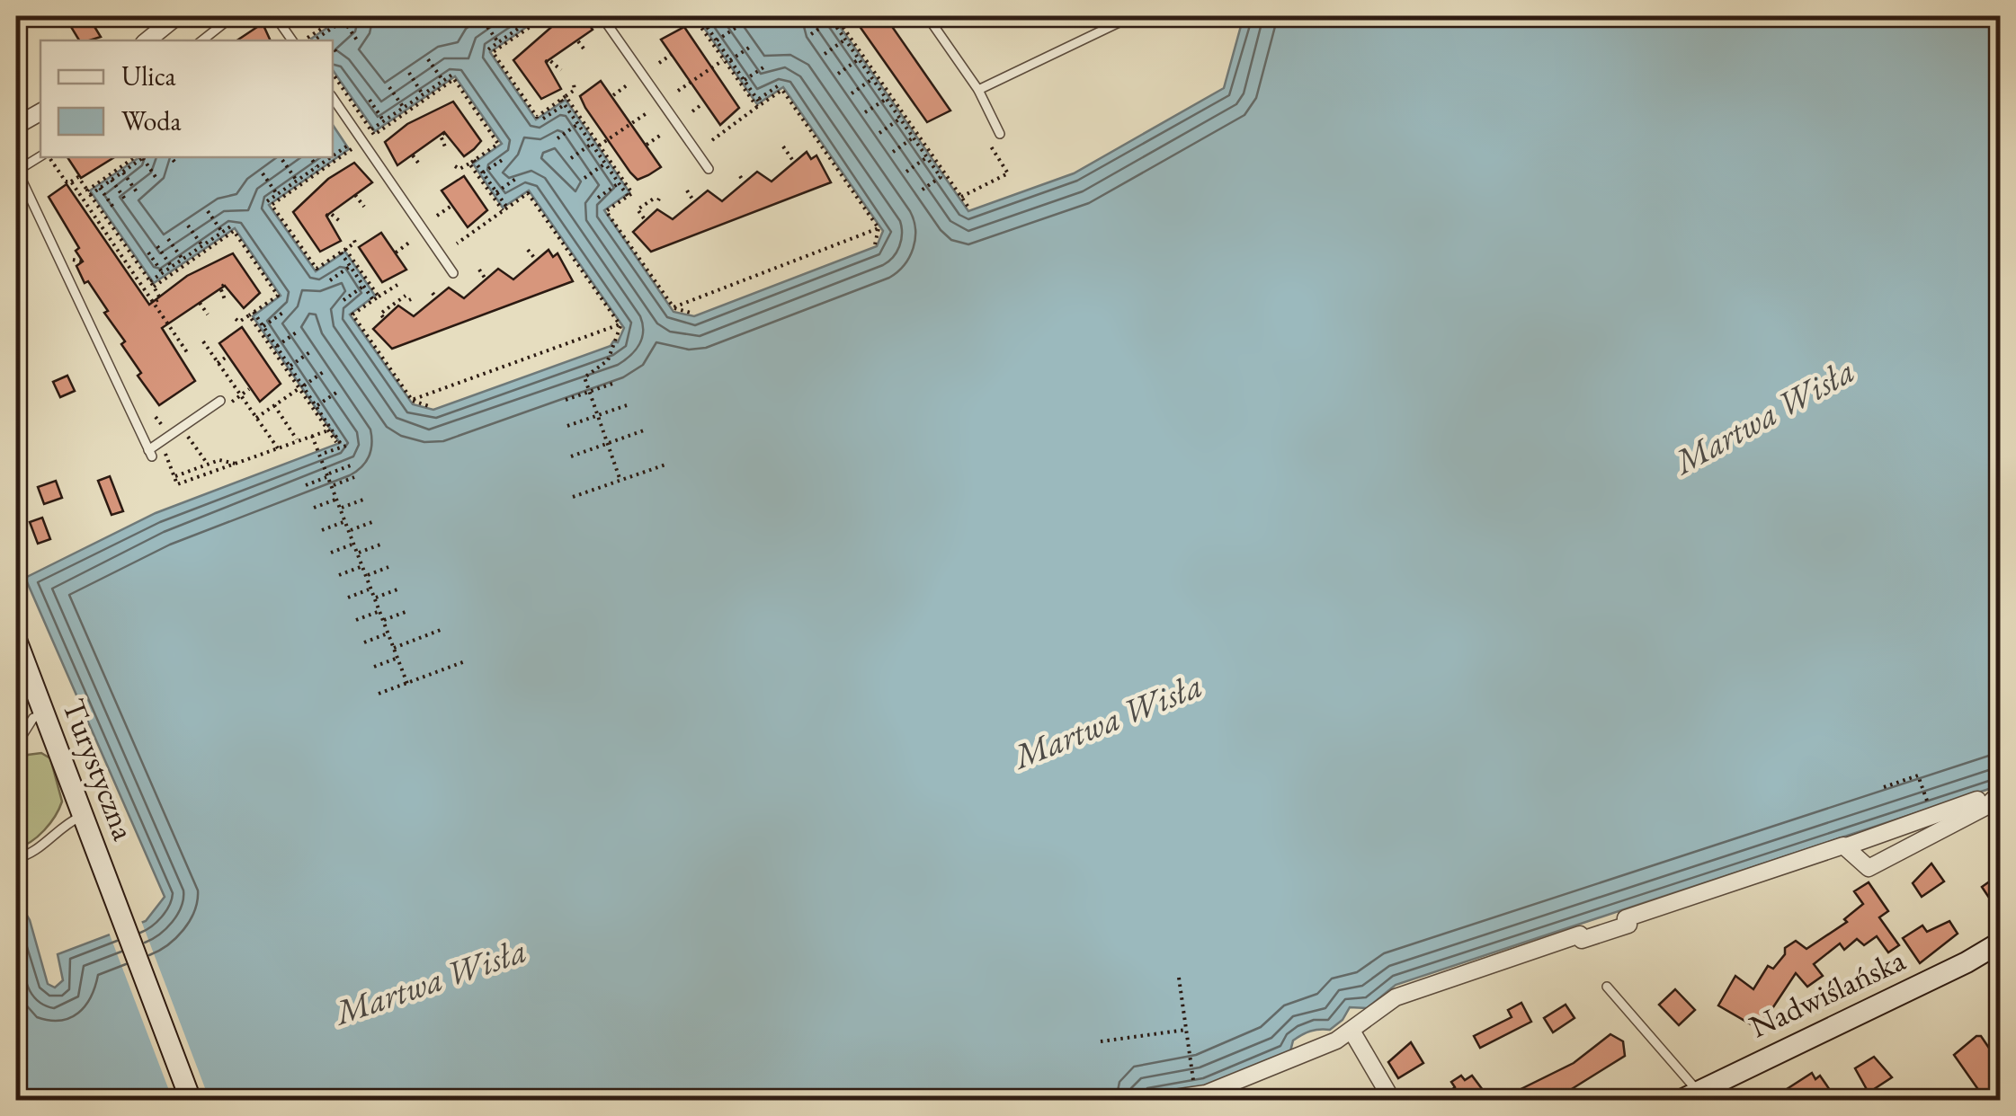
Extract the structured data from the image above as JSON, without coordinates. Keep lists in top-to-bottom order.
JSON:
{
  "streets": {
    "main road": ["Turystyczna", "Nadwiślańska"]
  },
  "water": ["Martwa Wisła"],
  "legend": ["Ulica", "Woda"]
}
